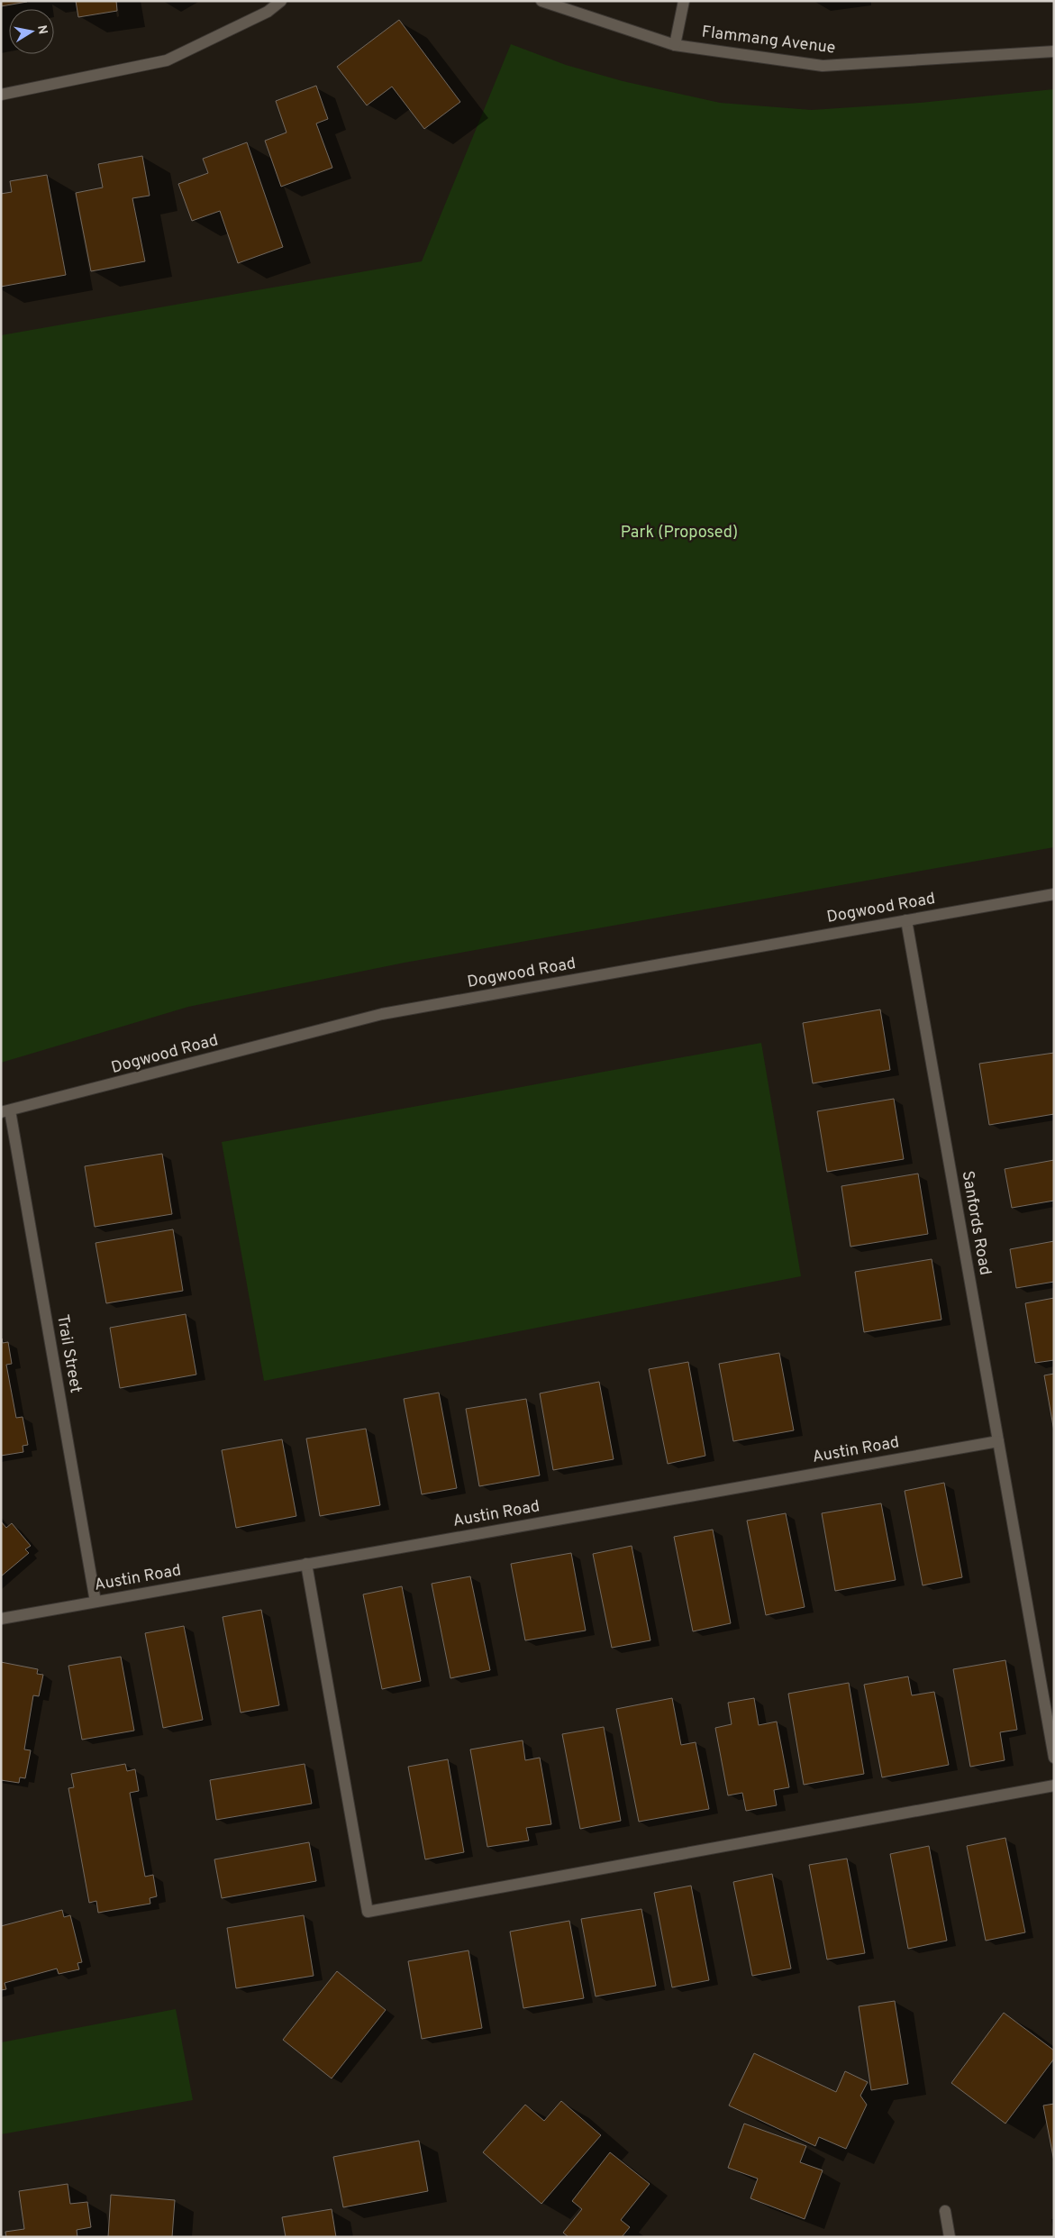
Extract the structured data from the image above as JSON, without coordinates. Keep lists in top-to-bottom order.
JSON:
{
  "streets": {
    "street": [
      "Flammang Avenue",
      "Dogwood Road",
      "Sanfords Road",
      "Trail Street",
      "Austin Road"
    ]
  },
  "crossings": [
    ["Dogwood Road", "Sanfords Road"],
    ["Dogwood Road", "Trail Street"],
    ["Sanfords Road", "Austin Road"],
    ["Trail Street", "Austin Road"]
  ],
  "parks": ["Park (Proposed)"],
  "north": "right"
}
